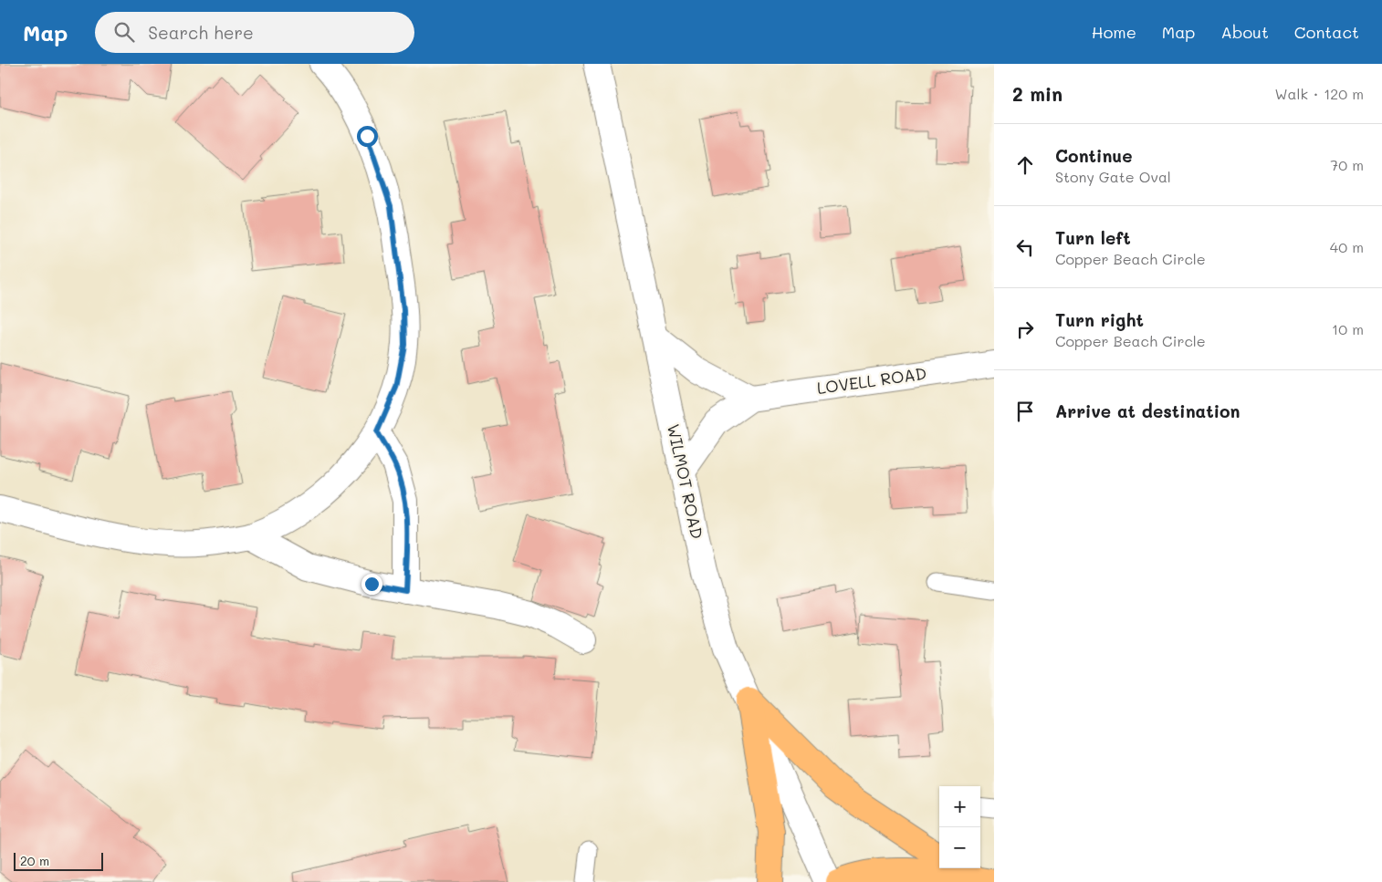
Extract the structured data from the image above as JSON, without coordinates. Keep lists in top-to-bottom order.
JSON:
{
  "streets": {
    "street": ["LOVELL ROAD", "WILMOT ROAD"]
  },
  "crossings": [
    ["LOVELL ROAD", "WILMOT ROAD"]
  ],
  "scale_bar": "20 m",
  "page": {
    "header": "Map",
    "search": "Search here",
    "nav": [
      "Home",
      "Map",
      "About",
      "Contact"
    ],
    "heading": ["2 min", "Walk · 120 m"],
    "list": [
      ["Continue", "Stony Gate Oval", "70 m"],
      ["Turn left", "Copper Beach Circle", "40 m"],
      ["Turn right", "Copper Beach Circle", "10 m"],
      "Arrive at destination"
    ],
    "map_buttons": ["+", "−"],
    "scale": "20 m"
  }
}
